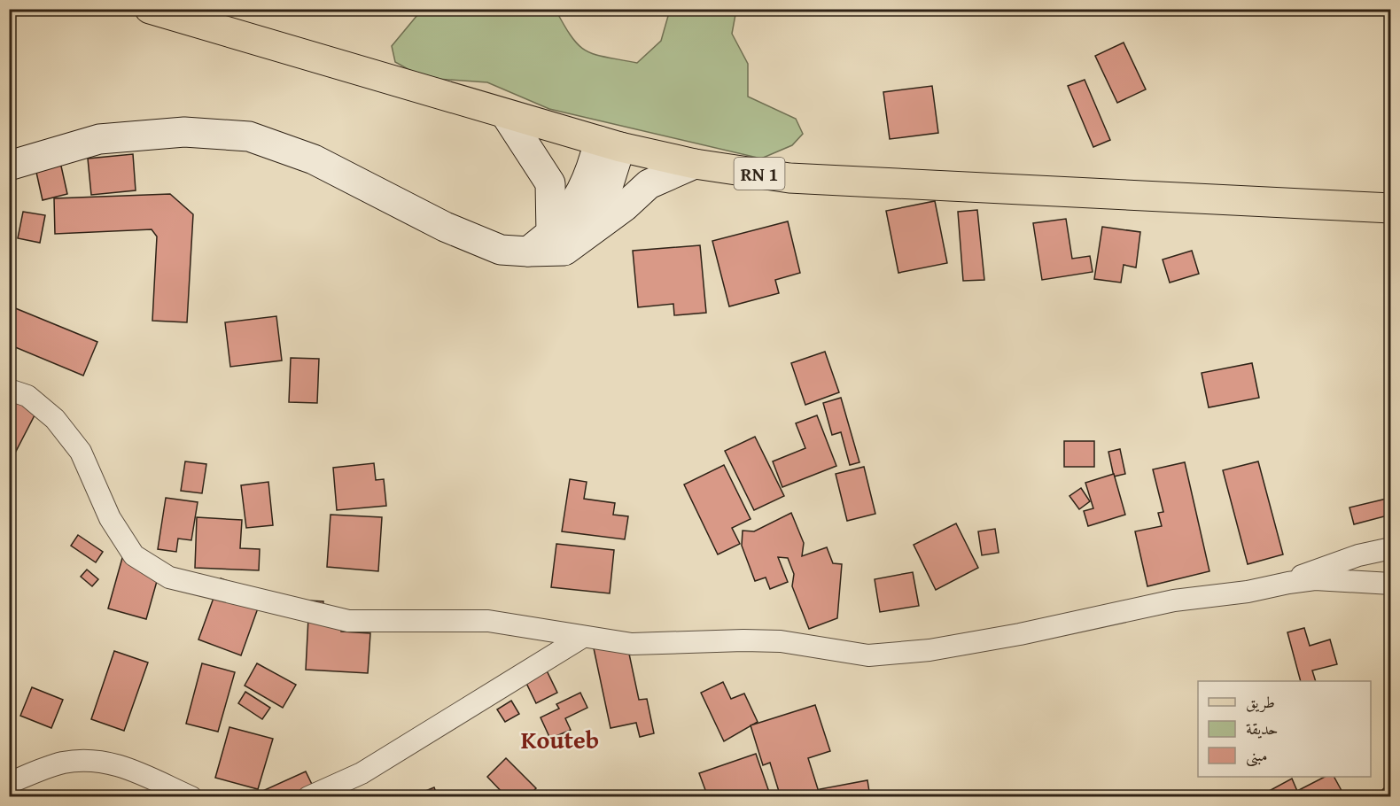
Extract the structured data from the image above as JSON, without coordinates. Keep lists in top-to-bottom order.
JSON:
{
  "streets": {
    "main road": ["RN 1"]
  },
  "districts": ["Kouteb"],
  "legend": ["طريق", "حديقة", "مبنى"]
}
